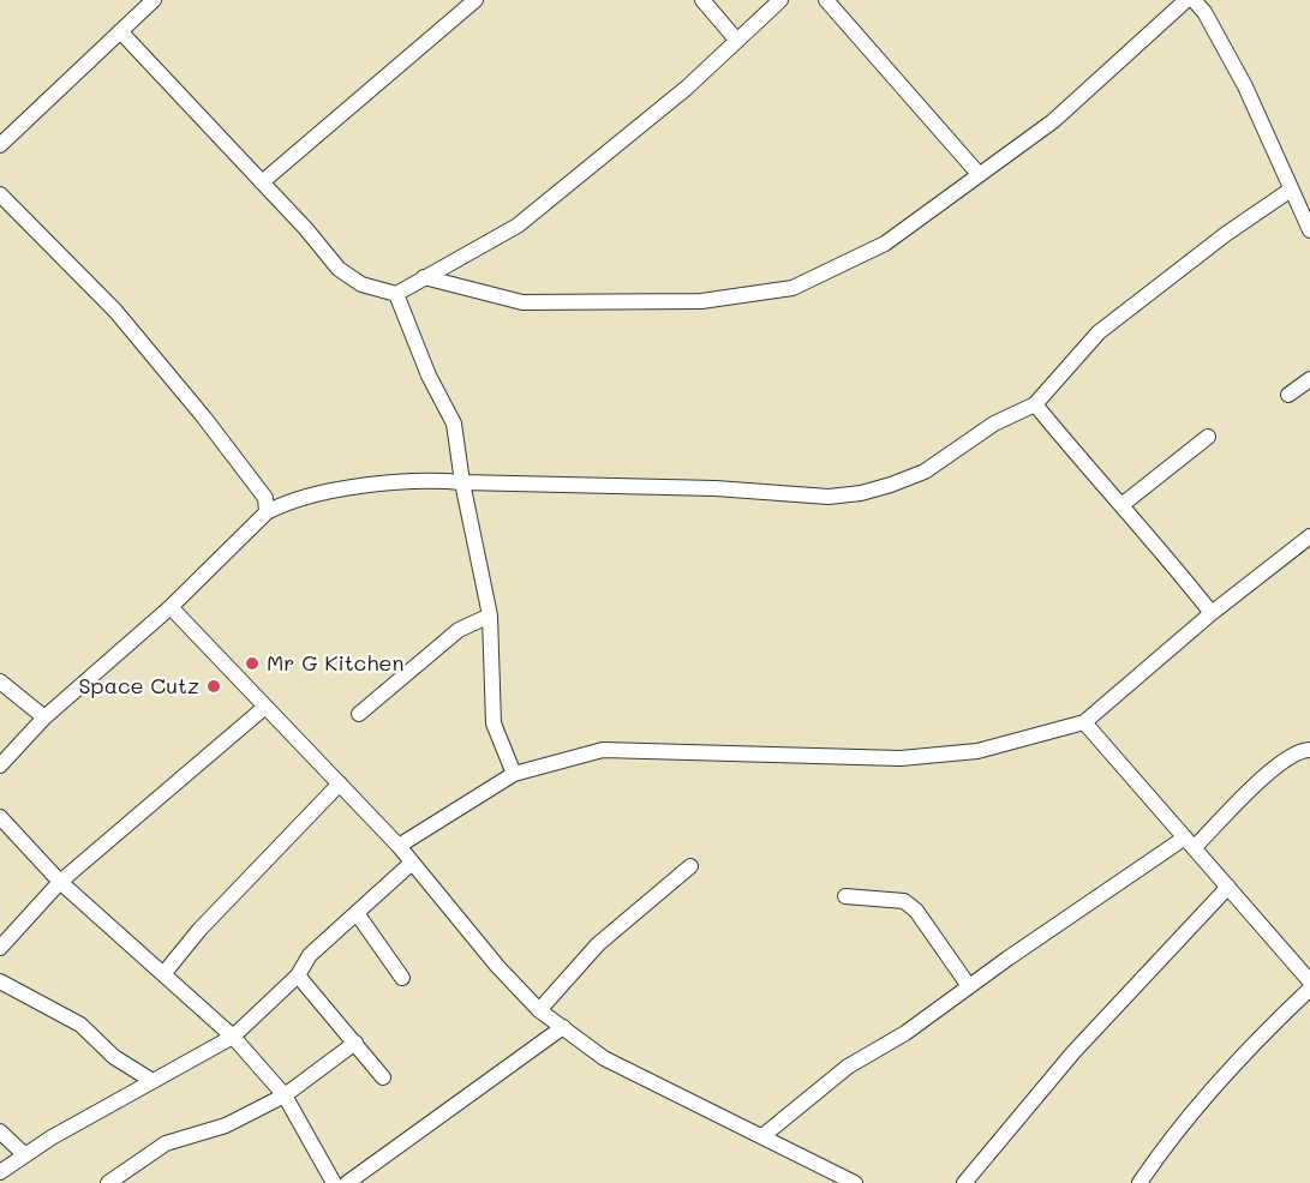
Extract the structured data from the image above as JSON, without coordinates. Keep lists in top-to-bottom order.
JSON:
{
  "places": ["Mr G Kitchen", "Space Cutz"]
}
